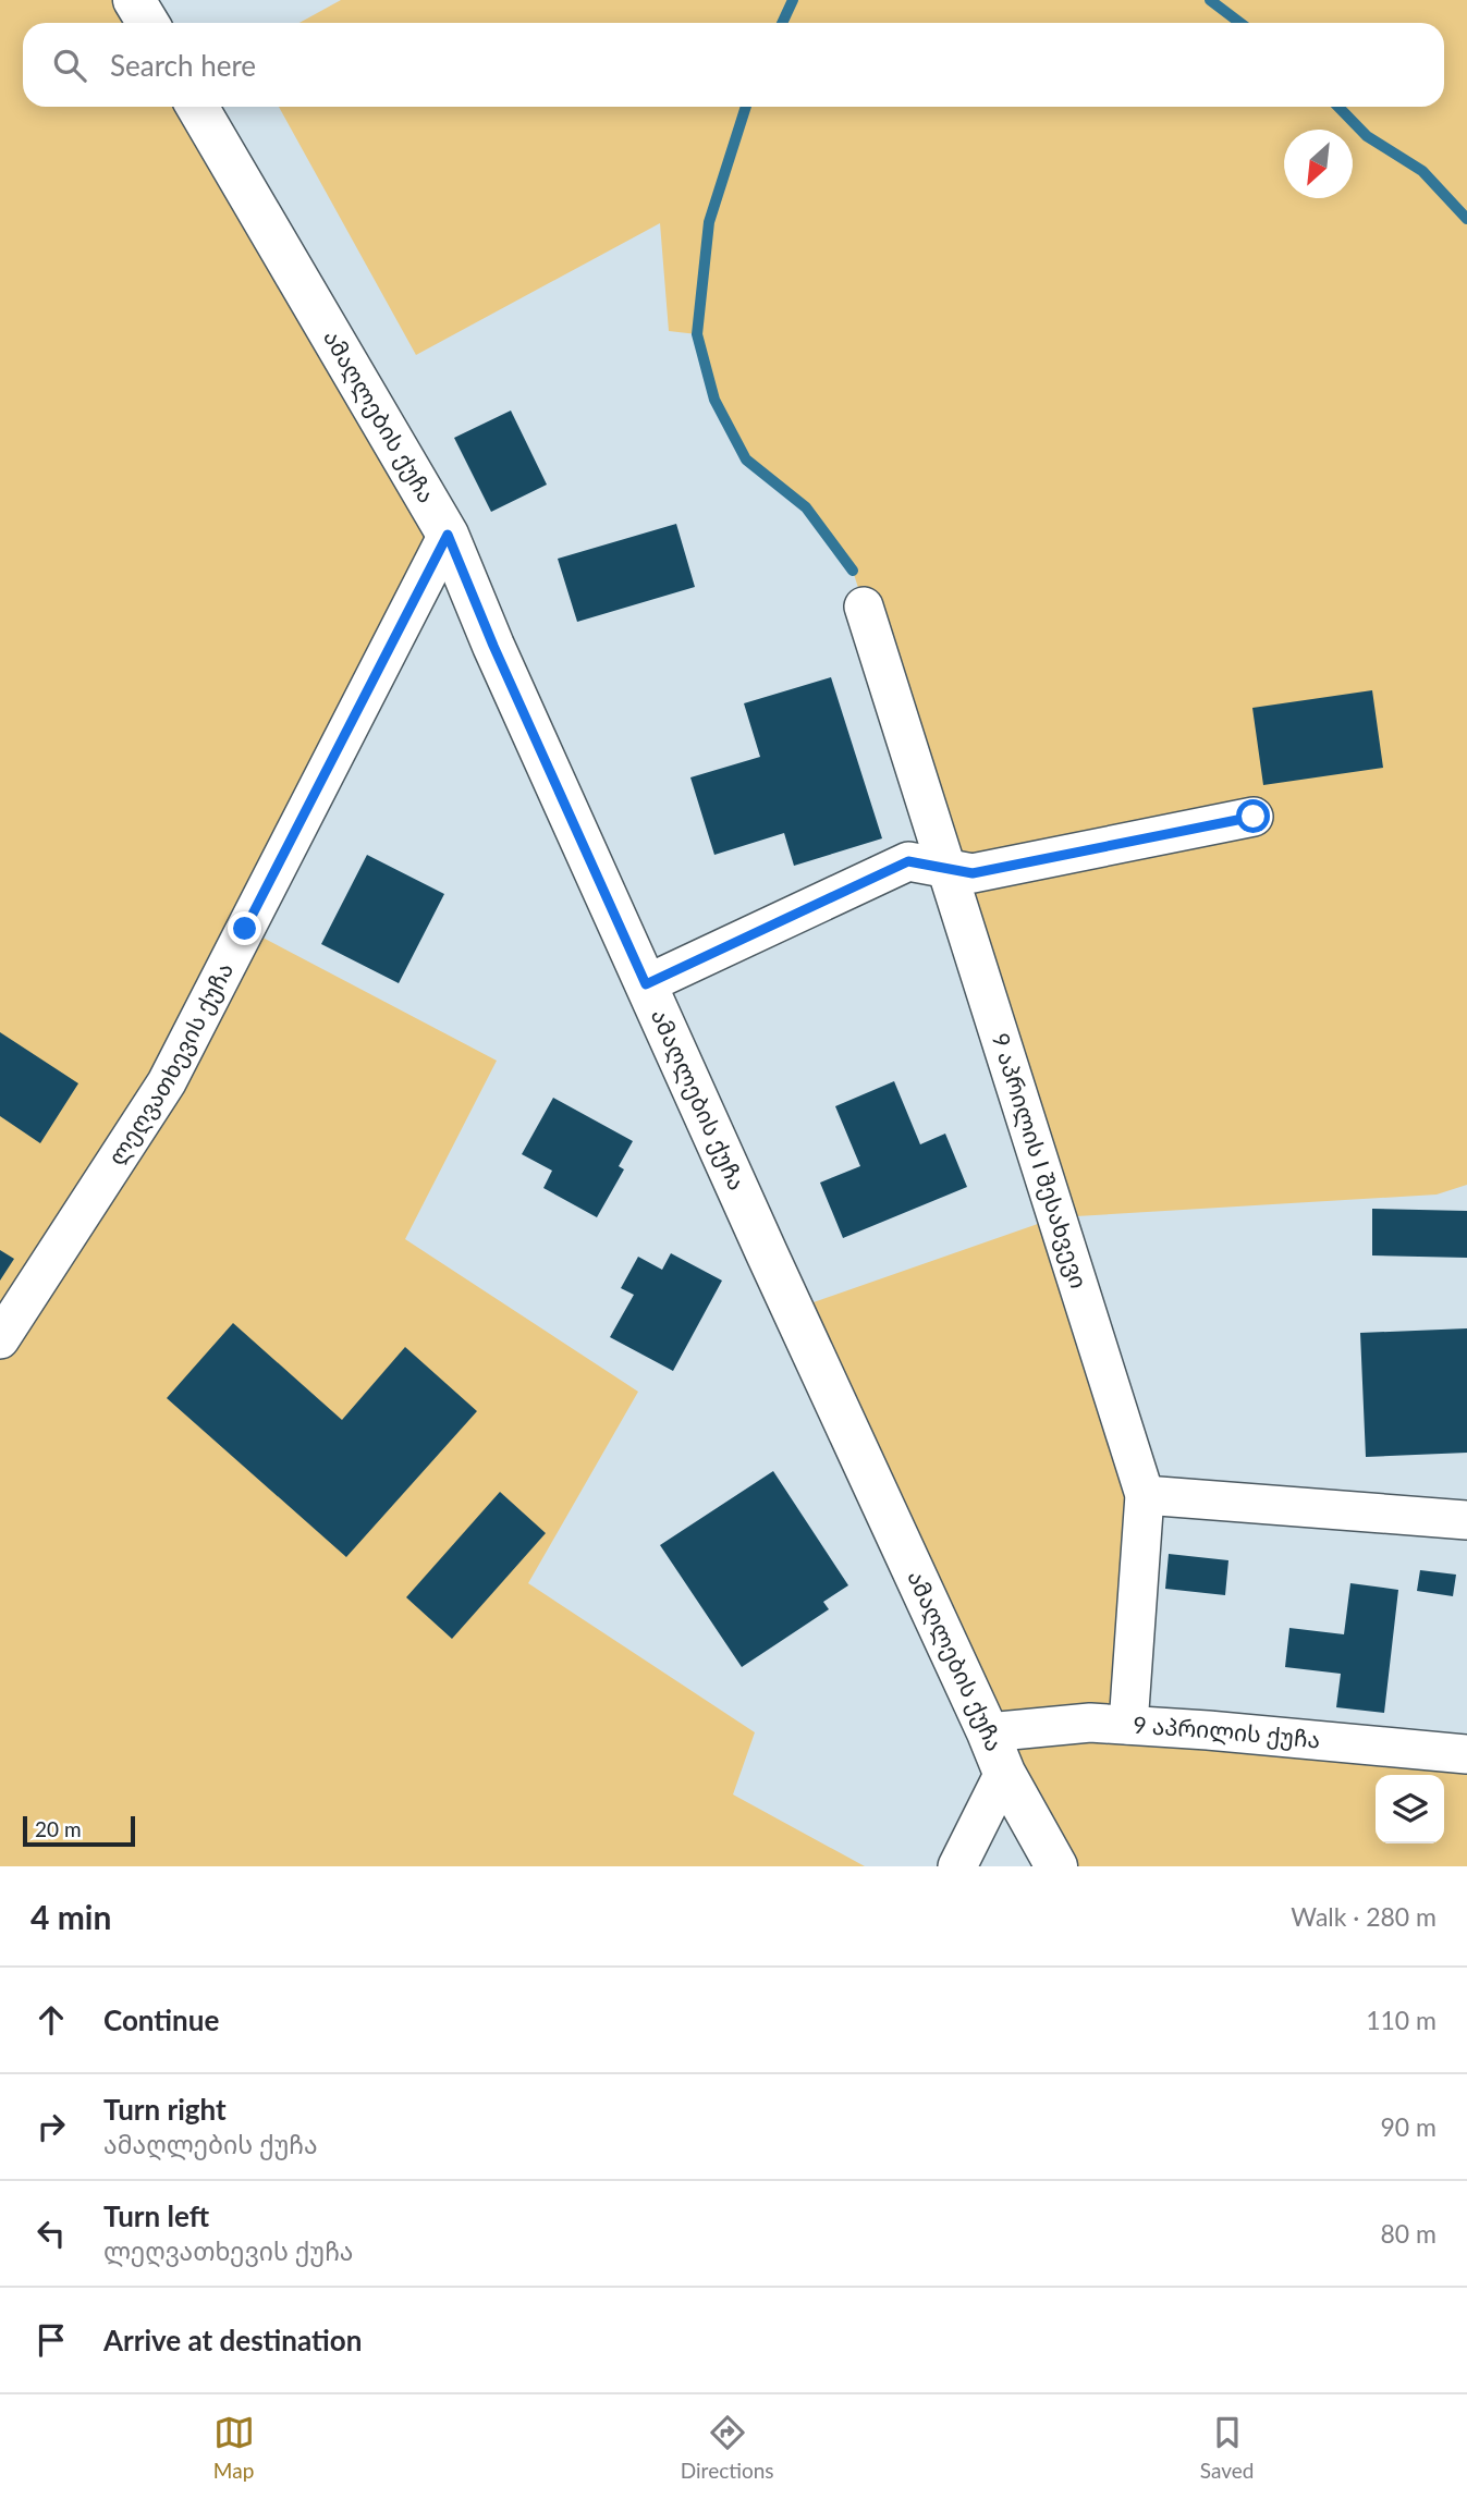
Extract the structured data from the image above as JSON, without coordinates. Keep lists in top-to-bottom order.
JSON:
{
  "streets": {
    "street": [
      "ამაღლების ქუჩა",
      "ლეღვათხევის ქუჩა",
      "9 აპრილის I შესახვევი",
      "9 აპრილის ქუჩა"
    ]
  },
  "crossings": [
    ["ამაღლების ქუჩა", "ლეღვათხევის ქუჩა"],
    ["ამაღლების ქუჩა", "9 აპრილის ქუჩა"],
    ["9 აპრილის I შესახვევი", "9 აპრილის ქუჩა"]
  ],
  "scale_bar": "20 m",
  "north": "bottom left",
  "page": {
    "search": "Search here",
    "scale": "20 m",
    "heading": ["4 min", "Walk · 280 m"],
    "list": [
      ["Continue", "110 m"],
      ["Turn right", "ამაღლების ქუჩა", "90 m"],
      ["Turn left", "ლეღვათხევის ქუჩა", "80 m"],
      "Arrive at destination"
    ],
    "nav": ["Map", "Directions", "Saved"]
  }
}
